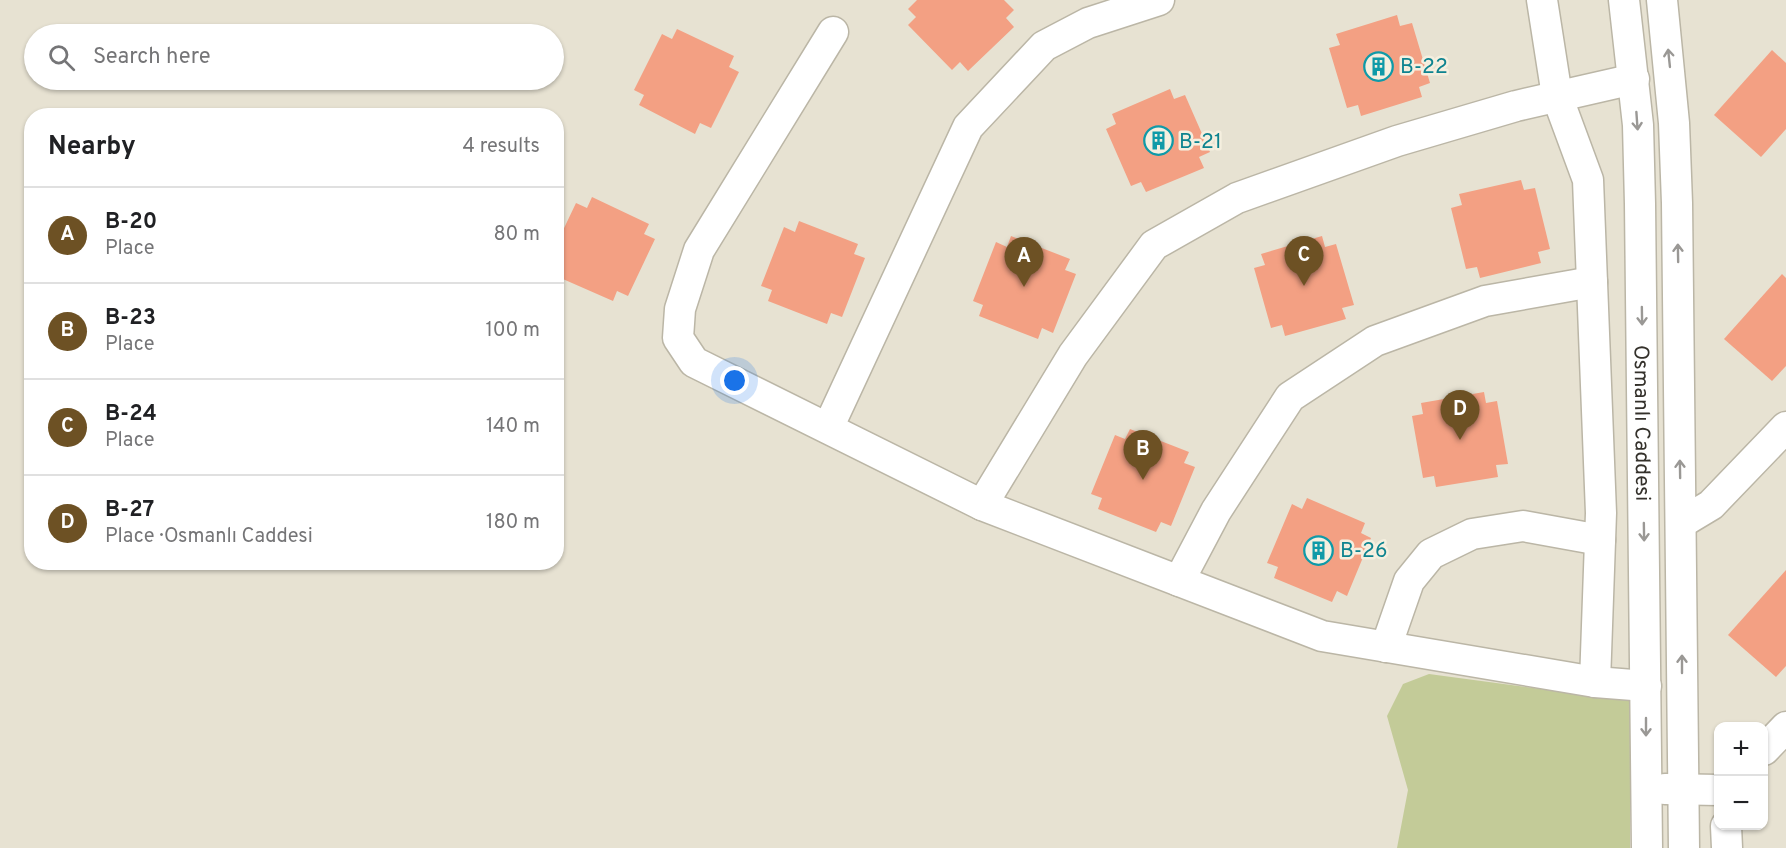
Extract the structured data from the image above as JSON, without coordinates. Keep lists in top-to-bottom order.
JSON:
{
  "streets": {
    "street": ["Osmanlı Caddesi"]
  },
  "places": {
    "building": ["B-22", "B-21", "B-26"]
  },
  "page": {
    "search": "Search here",
    "heading": ["Nearby", "4 results"],
    "list": [
      {
        "mark": "A",
        "name": "B-20",
        "note": "Place",
        "value": "80 m"
      },
      {
        "mark": "B",
        "name": "B-23",
        "note": "Place",
        "value": "100 m"
      },
      {
        "mark": "C",
        "name": "B-24",
        "note": "Place",
        "value": "140 m"
      },
      {
        "mark": "D",
        "name": "B-27",
        "note": "Place · Osmanlı Caddesi",
        "value": "180 m"
      }
    ],
    "pins": [
      "C",
      "A",
      "D",
      "B"
    ],
    "map_buttons": ["+", "−"]
  }
}
